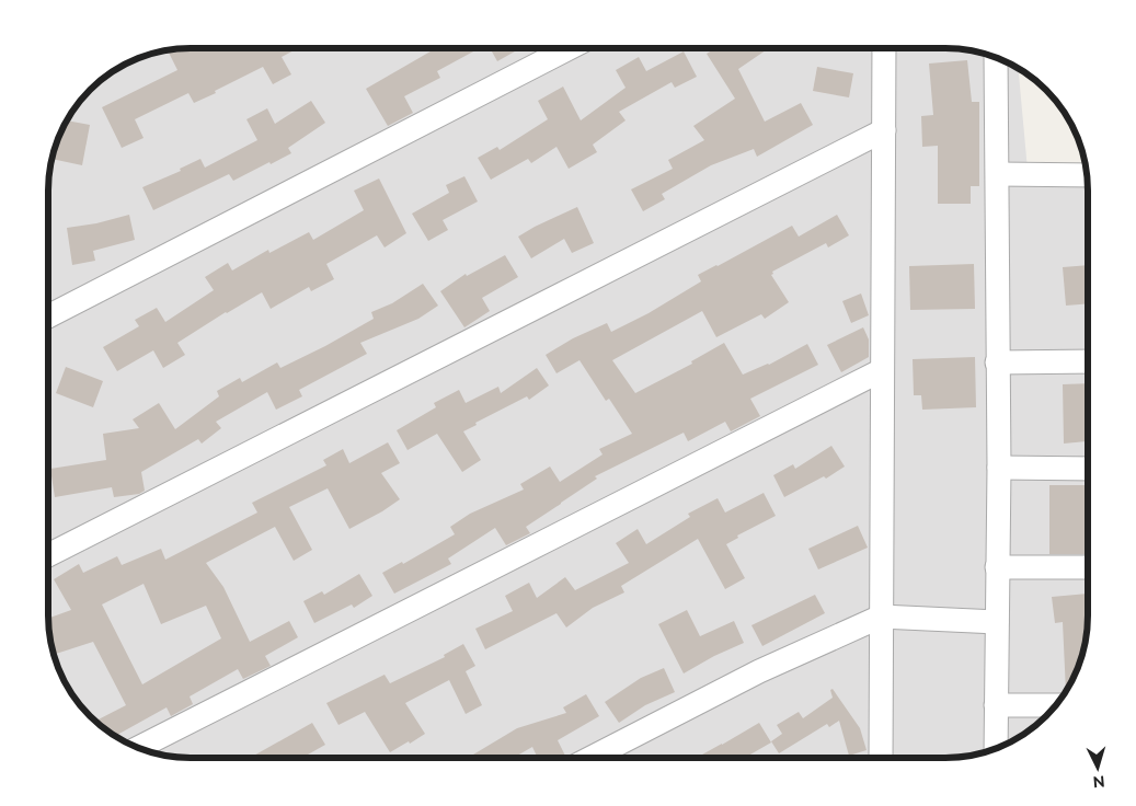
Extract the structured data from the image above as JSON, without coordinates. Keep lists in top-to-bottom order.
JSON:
{
  "north": "bottom"
}
